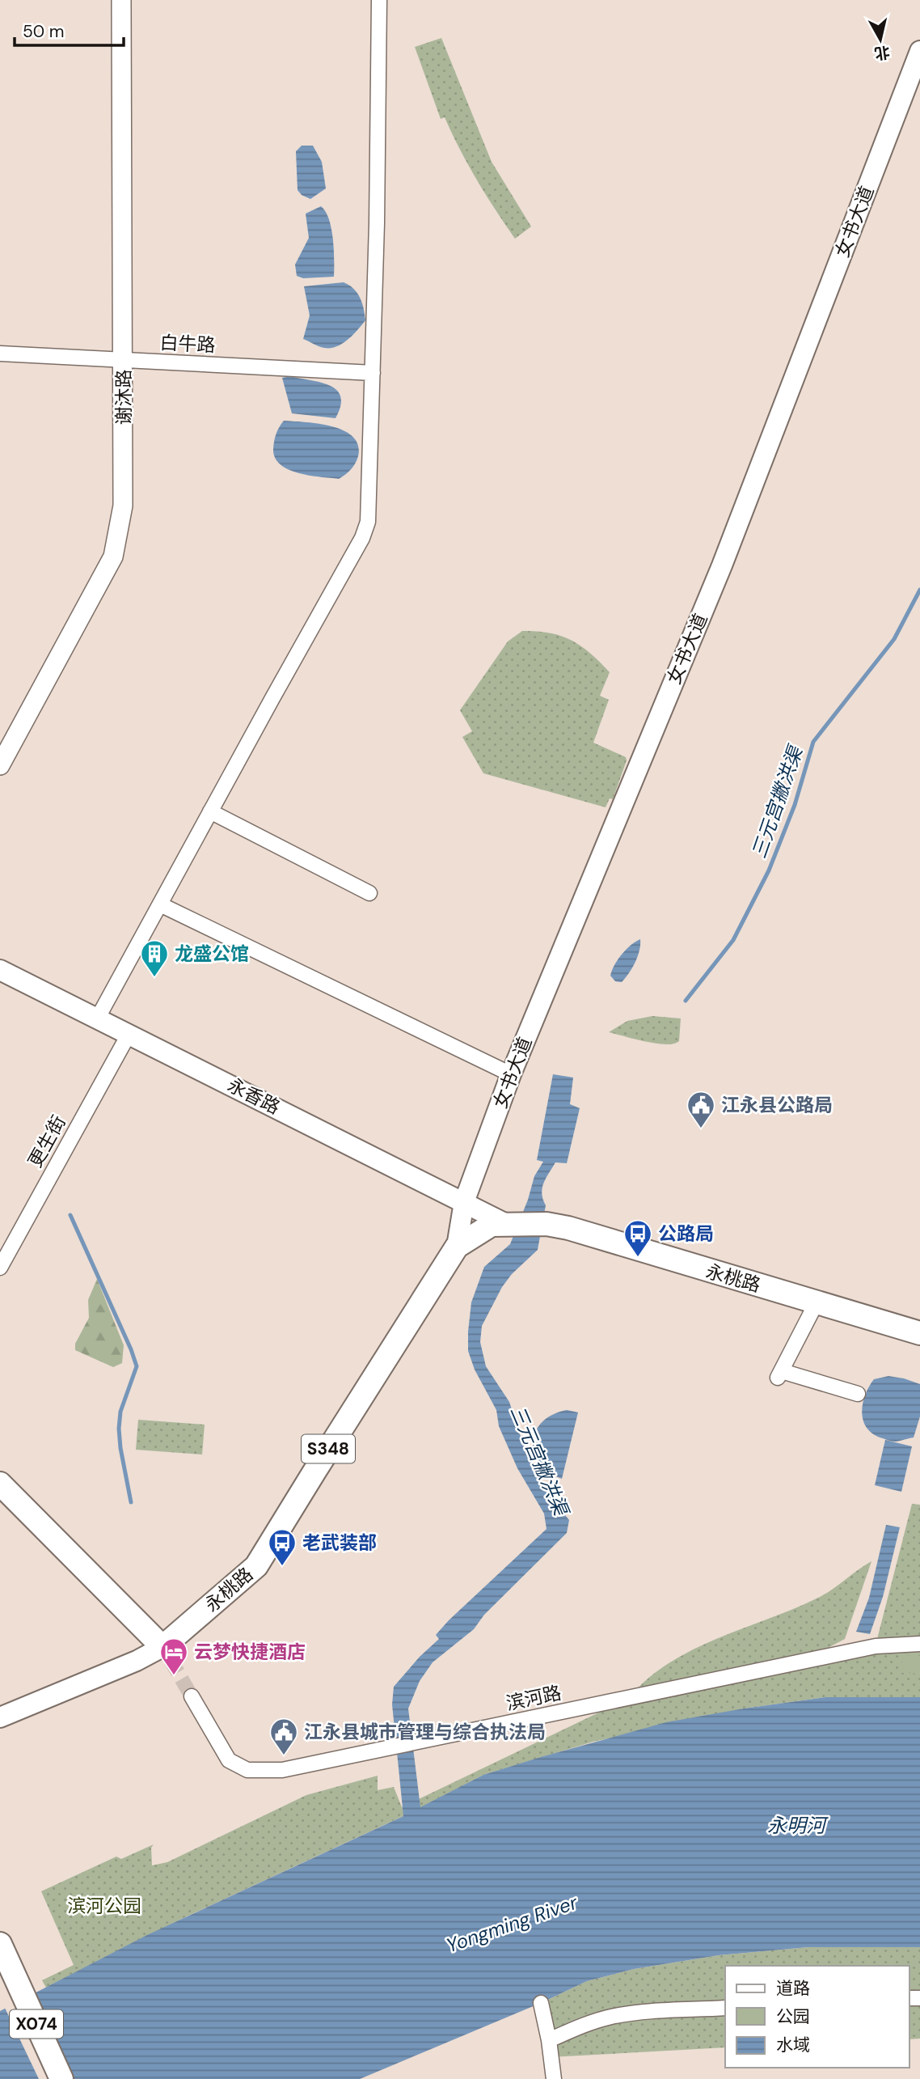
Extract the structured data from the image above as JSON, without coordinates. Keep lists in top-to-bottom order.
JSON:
{
  "streets": {
    "main road": [
      "女书大道",
      "永香路",
      "永桃路",
      "S348",
      "X074"
    ],
    "street": [
      "白牛路",
      "谢沐路",
      "更生街",
      "滨河路"
    ]
  },
  "crossings": [
    ["女书大道", "永香路"],
    ["女书大道", "永桃路"],
    ["白牛路", "谢沐路"],
    ["永香路", "更生街"],
    ["永香路", "永桃路"]
  ],
  "water": ["三元宫撇洪渠", "永明河", "Yongming River"],
  "parks": ["滨河公园"],
  "places": {
    "building": ["龙盛公馆"],
    "public building": ["江永县公路局", "江永县城市管理与综合执法局"],
    "bus stop": ["公路局", "老武装部"],
    "hotel": ["云梦快捷酒店"]
  },
  "legend": ["道路", "公园", "水域"],
  "scale_bar": "50 m",
  "north": "bottom"
}
